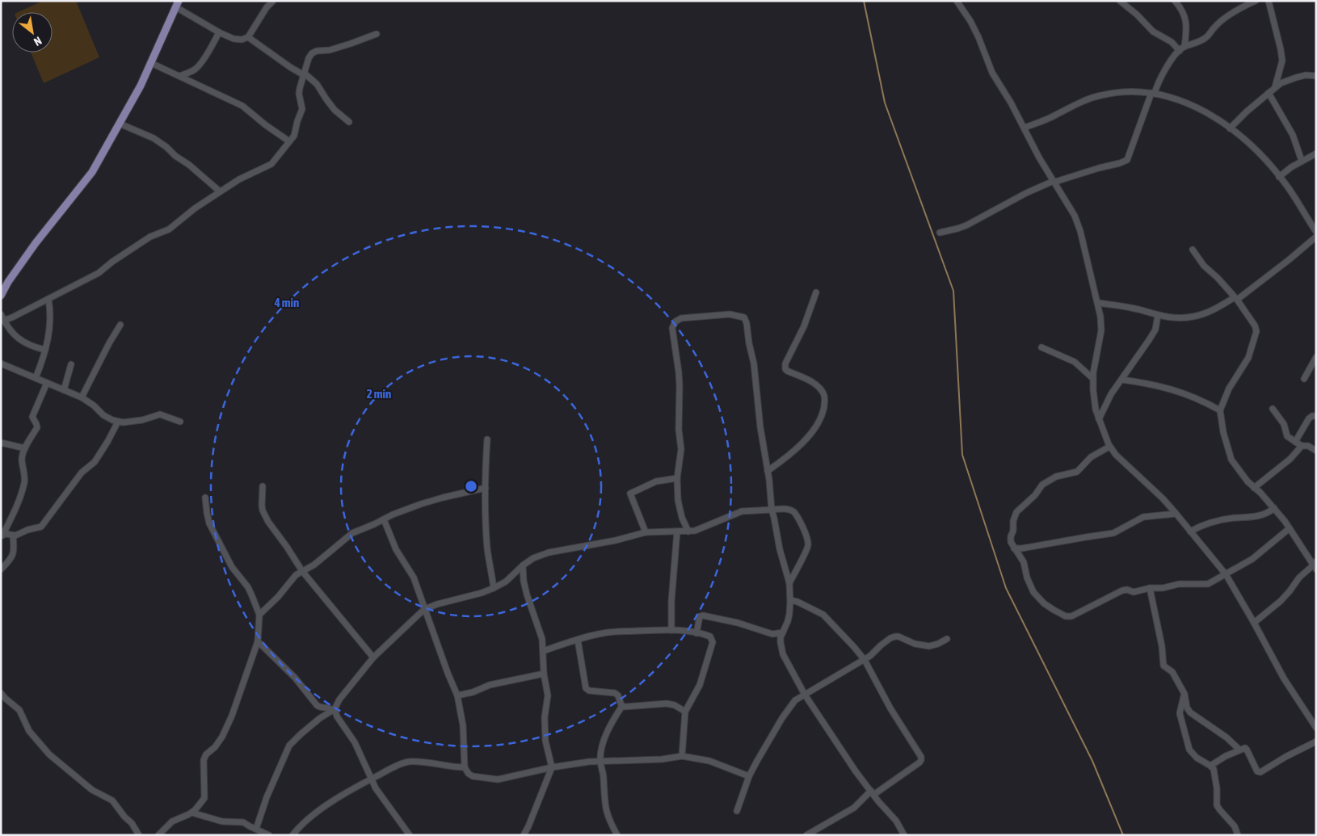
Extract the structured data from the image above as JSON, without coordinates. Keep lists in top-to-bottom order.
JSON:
{
  "north": "bottom right",
  "rings": ["4 min", "2 min"]
}
